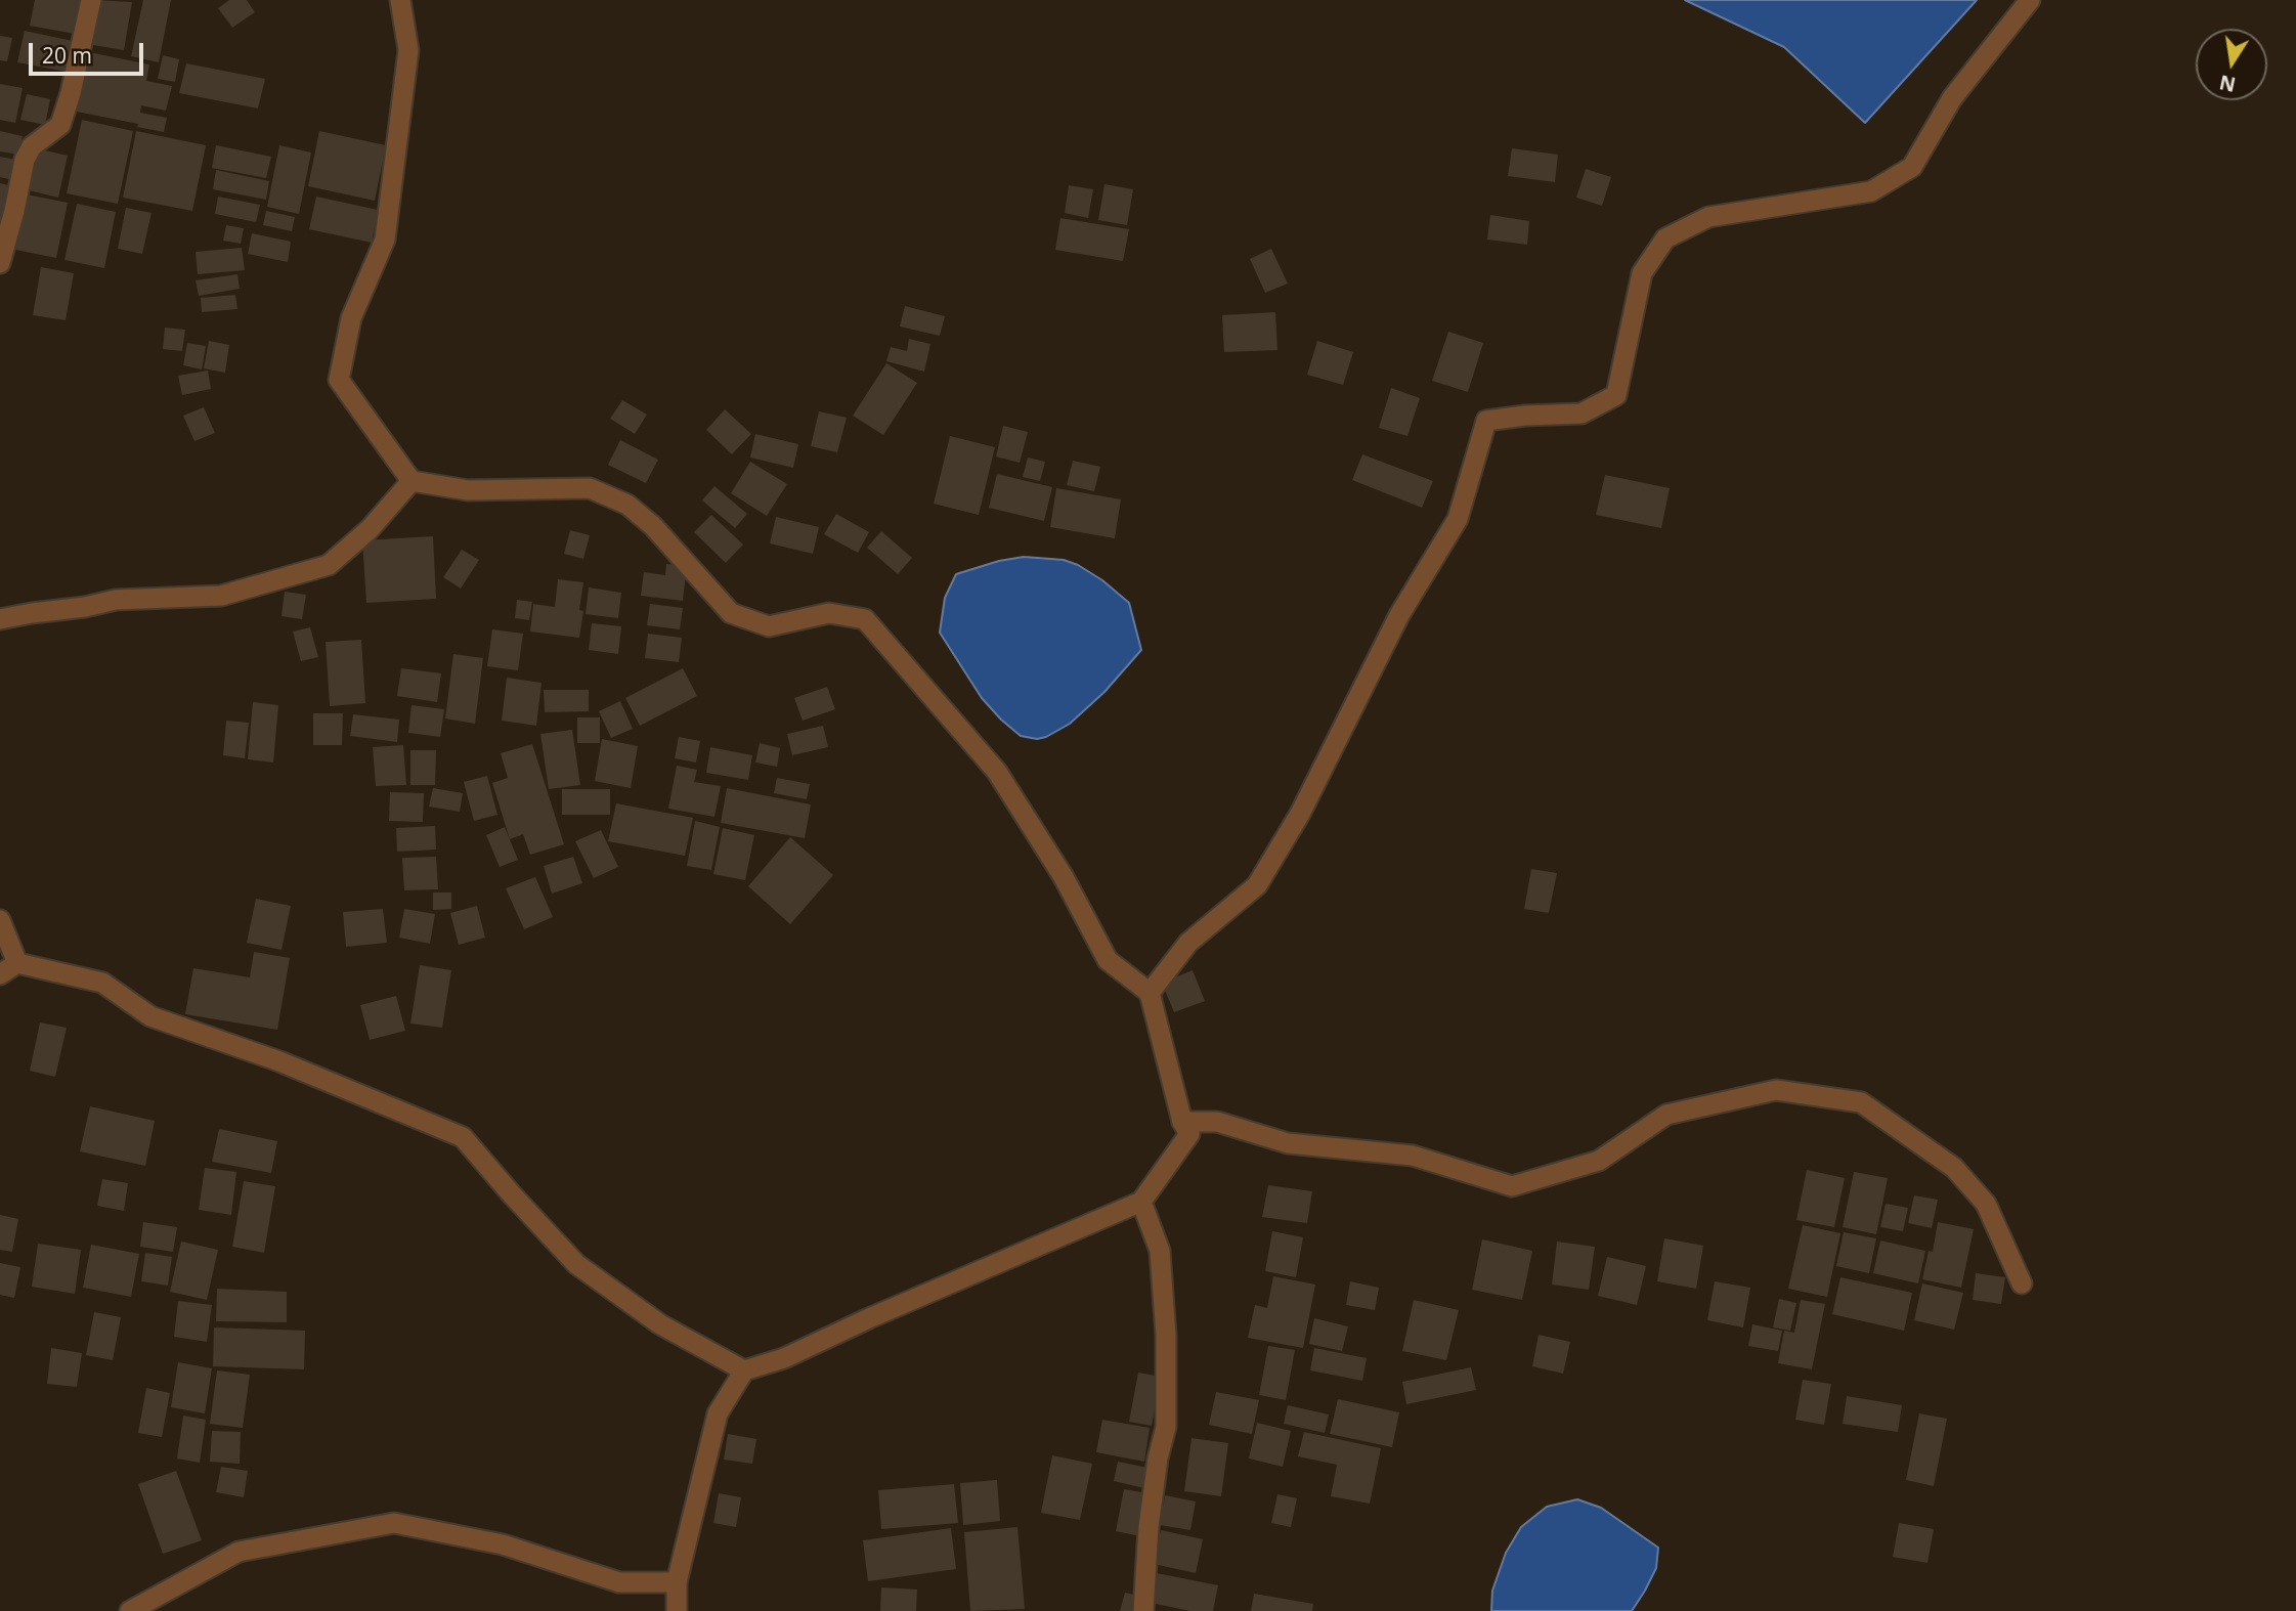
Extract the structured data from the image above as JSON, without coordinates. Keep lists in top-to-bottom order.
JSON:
{
  "scale_bar": "20 m",
  "north": "bottom"
}
